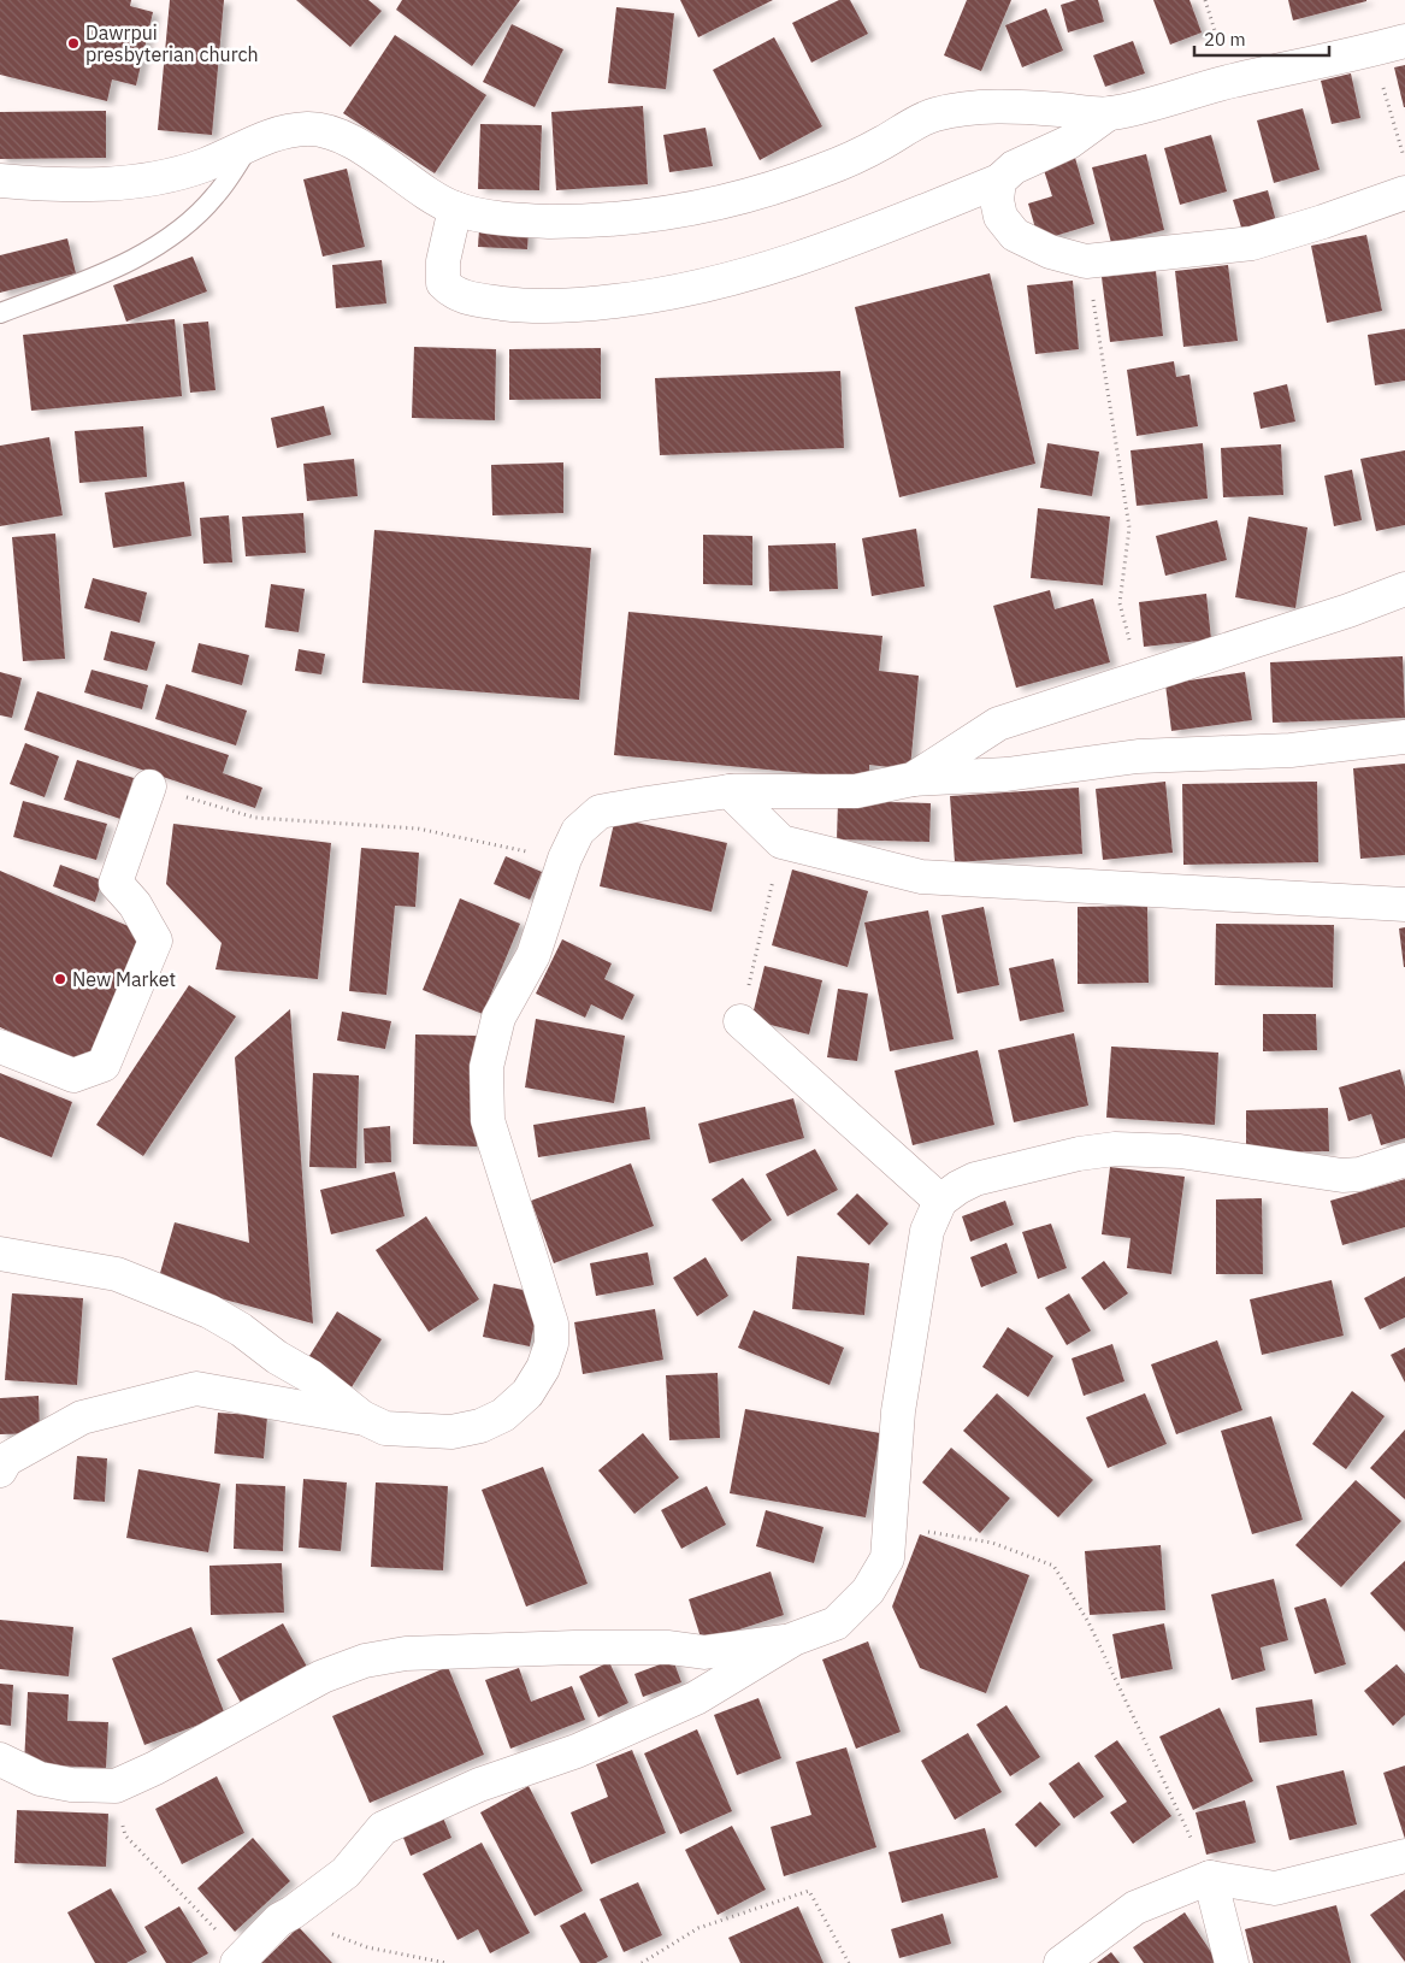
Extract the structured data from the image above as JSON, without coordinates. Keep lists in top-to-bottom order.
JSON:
{
  "places": ["Dawrpui presbyterian church", "New Market"],
  "scale_bar": "20 m"
}
